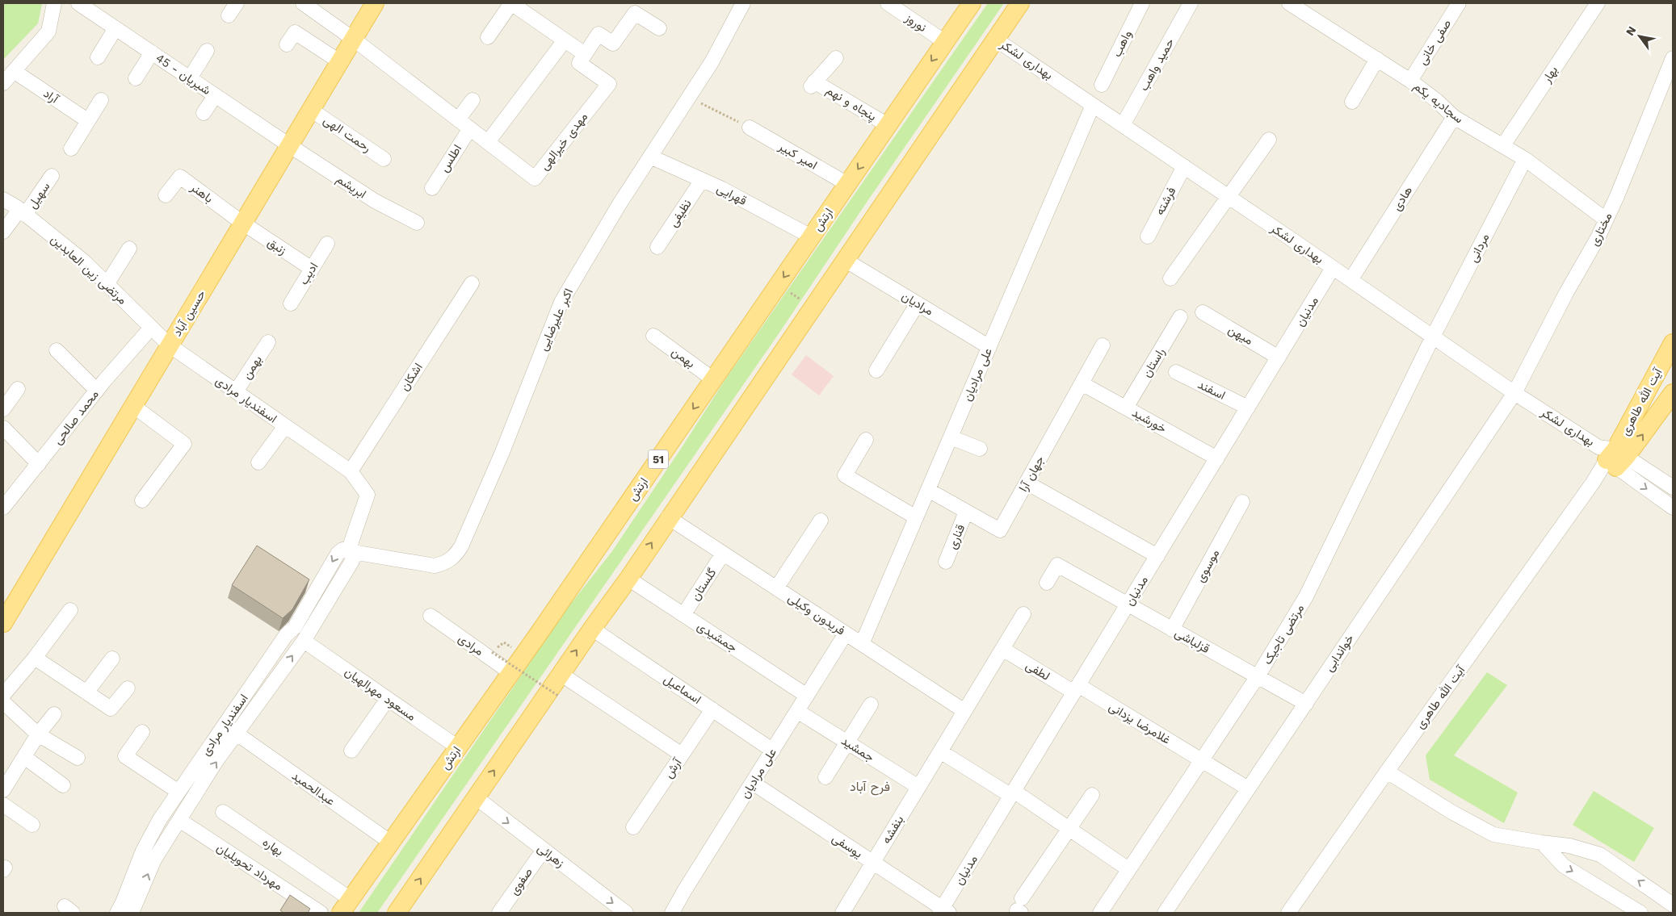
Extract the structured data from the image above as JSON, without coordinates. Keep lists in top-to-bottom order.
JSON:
{
  "streets": {
    "main road": [
      "ارتش",
      "حسین آباد",
      "آیت الله طاهری",
      "51"
    ],
    "street": [
      "نوروز",
      "صفی خانی",
      "واهب",
      "بهداری لشکر",
      "حمید واهب",
      "شیریان - 45",
      "بهار",
      "آراد",
      "سجادیه یکم",
      "پنجاه و نهم",
      "رحمت الهی",
      "مهدی خیرالهی",
      "امیر کبیر",
      "اطلس",
      "ابریشم",
      "باهنر",
      "قهرایی",
      "سهیل",
      "هادی",
      "فرشته",
      "نظیفی",
      "مختاری",
      "زنبق",
      "مردانی",
      "مرتضی زین العابدین",
      "ادیب",
      "مرادیان",
      "مدنیان",
      "اکبر علیرضایی",
      "میهن",
      "بهمن",
      "راستان",
      "علی مرادیان",
      "اشکان",
      "اسفند",
      "اسفندیار مرادی",
      "محمد صالحی",
      "خورشید",
      "جهان آرا",
      "قناری",
      "موسوی",
      "گلستان",
      "فریدون وکیلی",
      "مرتضی تاجیک",
      "جمشیدی",
      "قزلباشی",
      "مرادی",
      "خواندابی",
      "لطفی",
      "اسماعیل",
      "مسعود مهرالهیان",
      "غلامرضا یزدانی",
      "جمشید",
      "آرش",
      "عبدالحمید",
      "بنفشه",
      "یوسفی",
      "بهاره",
      "زهرائی",
      "مهرداد تحویلیان",
      "صفوی"
    ]
  },
  "crossings": [
    ["نوروز", "ارتش"],
    ["صفی خانی", "سجادیه یکم"],
    ["بهداری لشکر", "حمید واهب"],
    ["بهداری لشکر", "هادی"],
    ["بهداری لشکر", "فرشته"],
    ["بهداری لشکر", "مختاری"],
    ["بهداری لشکر", "مردانی"],
    ["بهداری لشکر", "مدنیان"],
    ["بهداری لشکر", "علی مرادیان"],
    ["بهداری لشکر", "آیت الله طاهری"],
    ["بهداری لشکر", "مرتضی تاجیک"],
    ["بهداری لشکر", "خواندابی"],
    ["شیریان - 45", "ابریشم"],
    ["شیریان - 45", "حسین آباد"],
    ["بهار", "سجادیه یکم"],
    ["سجادیه یکم", "هادی"],
    ["سجادیه یکم", "مختاری"],
    ["سجادیه یکم", "مردانی"],
    ["پنجاه و نهم", "ارتش"],
    ["رحمت الهی", "حسین آباد"],
    ["مهدی خیرالهی", "اطلس"],
    ["مهدی خیرالهی", "حسین آباد"],
    ["امیر کبیر", "ارتش"],
    ["ابریشم", "حسین آباد"],
    ["باهنر", "زنبق"],
    ["باهنر", "حسین آباد"],
    ["قهرایی", "نظیفی"],
    ["قهرایی", "ارتش"],
    ["قهرایی", "اکبر علیرضایی"],
    ["سهیل", "مرتضی زین العابدین"],
    ["ارتش", "بهمن"],
    ["ارتش", "مرادی"],
    ["ارتش", "مسعود مهرالهیان"],
    ["ارتش", "عبدالحمید"],
    ["ارتش", "بهاره"],
    ["مختاری", "خواندابی"],
    ["زنبق", "ادیب"],
    ["زنبق", "حسین آباد"],
    ["مردانی", "مرتضی تاجیک"],
    ["مرتضی زین العابدین", "حسین آباد"],
    ["مرتضی زین العابدین", "اسفندیار مرادی"],
    ["مرتضی زین العابدین", "محمد صالحی"],
    ["مرادیان", "علی مرادیان"],
    ["مدنیان", "میهن"],
    ["مدنیان", "اسفند"],
    ["مدنیان", "خورشید"],
    ["مدنیان", "قزلباشی"],
    ["مدنیان", "لطفی"],
    ["مدنیان", "غلامرضا یزدانی"],
    ["مدنیان", "یوسفی"],
    ["حسین آباد", "اسفندیار مرادی"],
    ["اکبر علیرضایی", "اسفندیار مرادی"],
    ["بهمن", "اسفندیار مرادی"],
    ["راستان", "خورشید"],
    ["علی مرادیان", "جهان آرا"],
    ["علی مرادیان", "فریدون وکیلی"],
    ["علی مرادیان", "جمشیدی"],
    ["علی مرادیان", "اسماعیل"],
    ["علی مرادیان", "جمشید"],
    ["علی مرادیان", "یوسفی"],
    ["اشکان", "اسفندیار مرادی"],
    ["اسفندیار مرادی", "مسعود مهرالهیان"],
    ["اسفندیار مرادی", "عبدالحمید"],
    ["اسفندیار مرادی", "مهرداد تحویلیان"],
    ["خورشید", "جهان آرا"],
    ["جهان آرا", "قناری"],
    ["موسوی", "قزلباشی"],
    ["گلستان", "فریدون وکیلی"],
    ["گلستان", "جمشیدی"],
    ["فریدون وکیلی", "بنفشه"],
    ["مرتضی تاجیک", "قزلباشی"],
    ["مرتضی تاجیک", "غلامرضا یزدانی"],
    ["قزلباشی", "خواندابی"],
    ["خواندابی", "غلامرضا یزدانی"],
    ["لطفی", "غلامرضا یزدانی"],
    ["لطفی", "بنفشه"],
    ["اسماعیل", "آرش"],
    ["جمشید", "بنفشه"],
    ["بنفشه", "یوسفی"],
    ["زهرائی", "صفوی"]
  ],
  "one_way": ["زهرائی"],
  "districts": ["فرح آباد"],
  "north": "top left"
}
